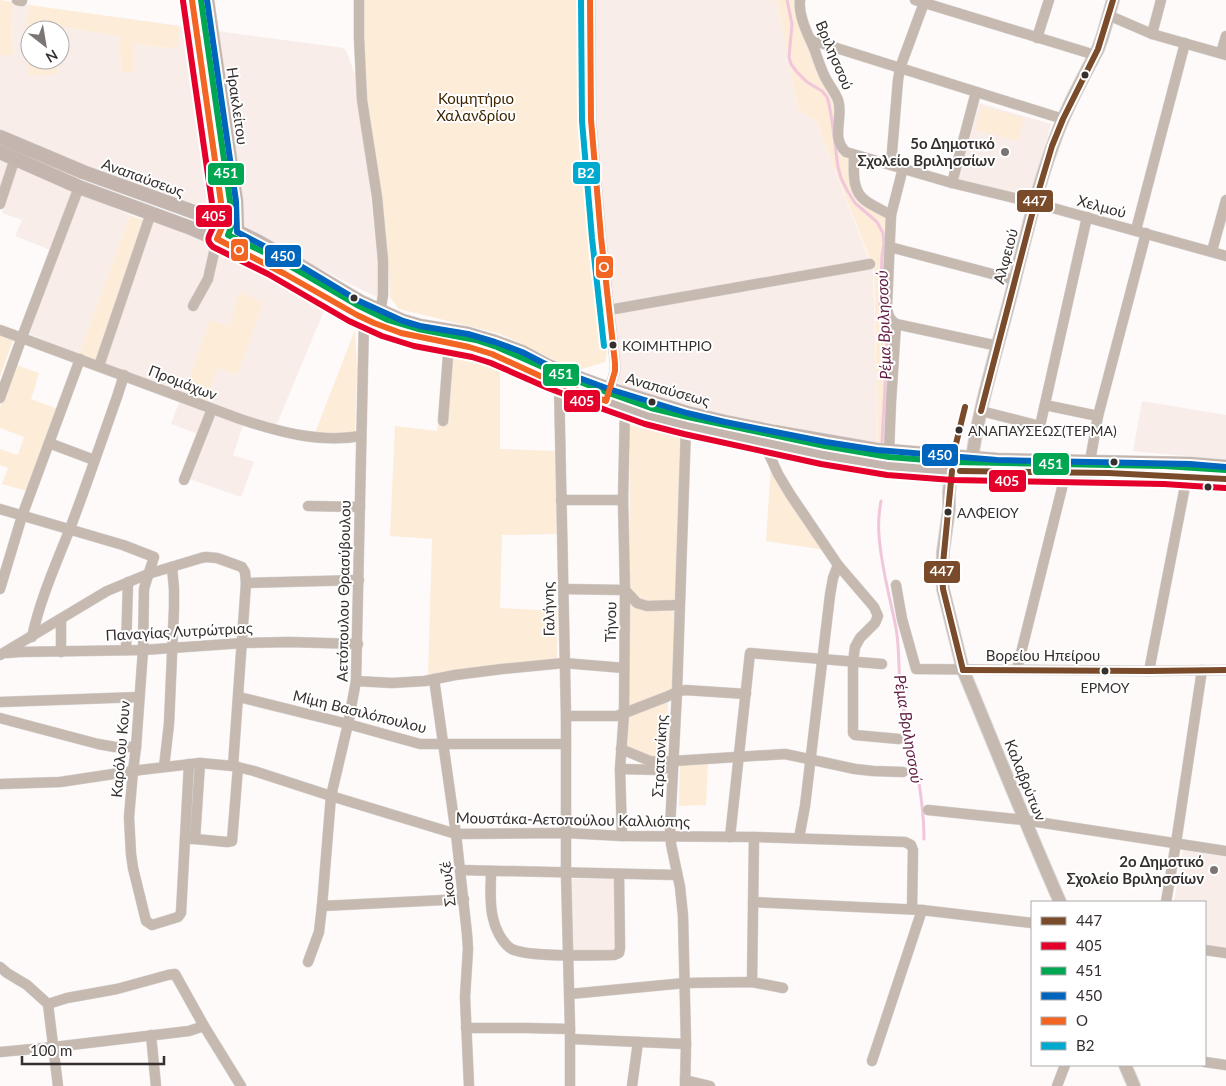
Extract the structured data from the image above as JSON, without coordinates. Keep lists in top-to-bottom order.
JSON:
{
  "streets": {
    "main road": ["Ηρακλείτου", "Αναπαύσεως"],
    "street": [
      "Βριλησσού",
      "Χελμού",
      "Αλφειού",
      "Προμάχων",
      "Αετόπουλου Θρασύβουλου",
      "Γαλήνης",
      "Τήνου",
      "Παναγίας Λυτρώτριας",
      "Βορείου Ηπείρου",
      "Μίμη Βασιλόπουλου",
      "Καρόλου Κουν",
      "Στρατονίκης",
      "Καλαβρύτων",
      "Μουστάκα-Αετοπούλου Καλλιόπης",
      "Σκουζέ"
    ]
  },
  "crossings": [
    ["Βριλησσού", "Χελμού"],
    ["Ηρακλείτου", "Αναπαύσεως"],
    ["Αναπαύσεως", "Αλφειού"],
    ["Αναπαύσεως", "Αετόπουλου Θρασύβουλου"],
    ["Αναπαύσεως", "Γαλήνης"],
    ["Αναπαύσεως", "Τήνου"],
    ["Αναπαύσεως", "Στρατονίκης"],
    ["Χελμού", "Αλφειού"],
    ["Αλφειού", "Βορείου Ηπείρου"],
    ["Αλφειού", "Καλαβρύτων"],
    ["Προμάχων", "Αετόπουλου Θρασύβουλου"],
    ["Αετόπουλου Θρασύβουλου", "Παναγίας Λυτρώτριας"],
    ["Αετόπουλου Θρασύβουλου", "Μίμη Βασιλόπουλου"],
    ["Αετόπουλου Θρασύβουλου", "Μουστάκα-Αετοπούλου Καλλιόπης"],
    ["Γαλήνης", "Μίμη Βασιλόπουλου"],
    ["Γαλήνης", "Μουστάκα-Αετοπούλου Καλλιόπης"],
    ["Τήνου", "Μουστάκα-Αετοπούλου Καλλιόπης"],
    ["Παναγίας Λυτρώτριας", "Καρόλου Κουν"],
    ["Βορείου Ηπείρου", "Καλαβρύτων"],
    ["Μίμη Βασιλόπουλου", "Σκουζέ"],
    ["Καρόλου Κουν", "Μουστάκα-Αετοπούλου Καλλιόπης"],
    ["Στρατονίκης", "Μουστάκα-Αετοπούλου Καλλιόπης"],
    ["Μουστάκα-Αετοπούλου Καλλιόπης", "Σκουζέ"]
  ],
  "water": ["Ρέμα Βριλησσού"],
  "parks": ["Κοιμητήριο Χαλανδρίου"],
  "places": [
    "5ο Δημοτικό Σχολείο Βριλησσίων",
    "ΚΟΙΜΗΤΗΡΙΟ",
    "ΑΝΑΠΑΥΣΕΩΣ(ΤΕΡΜΑ)",
    "ΑΛΦΕΙΟΥ",
    "ΕΡΜΟΥ",
    "2ο Δημοτικό Σχολείο Βριλησσίων"
  ],
  "lines": [
    "transit line 447",
    "transit line 451",
    "transit line 450",
    "transit line Ο",
    "transit line Β2",
    "transit line 405"
  ],
  "legend": [
    "447",
    "405",
    "451",
    "450",
    "Ο",
    "Β2"
  ],
  "scale_bar": "100 m",
  "north": "bottom right"
}
